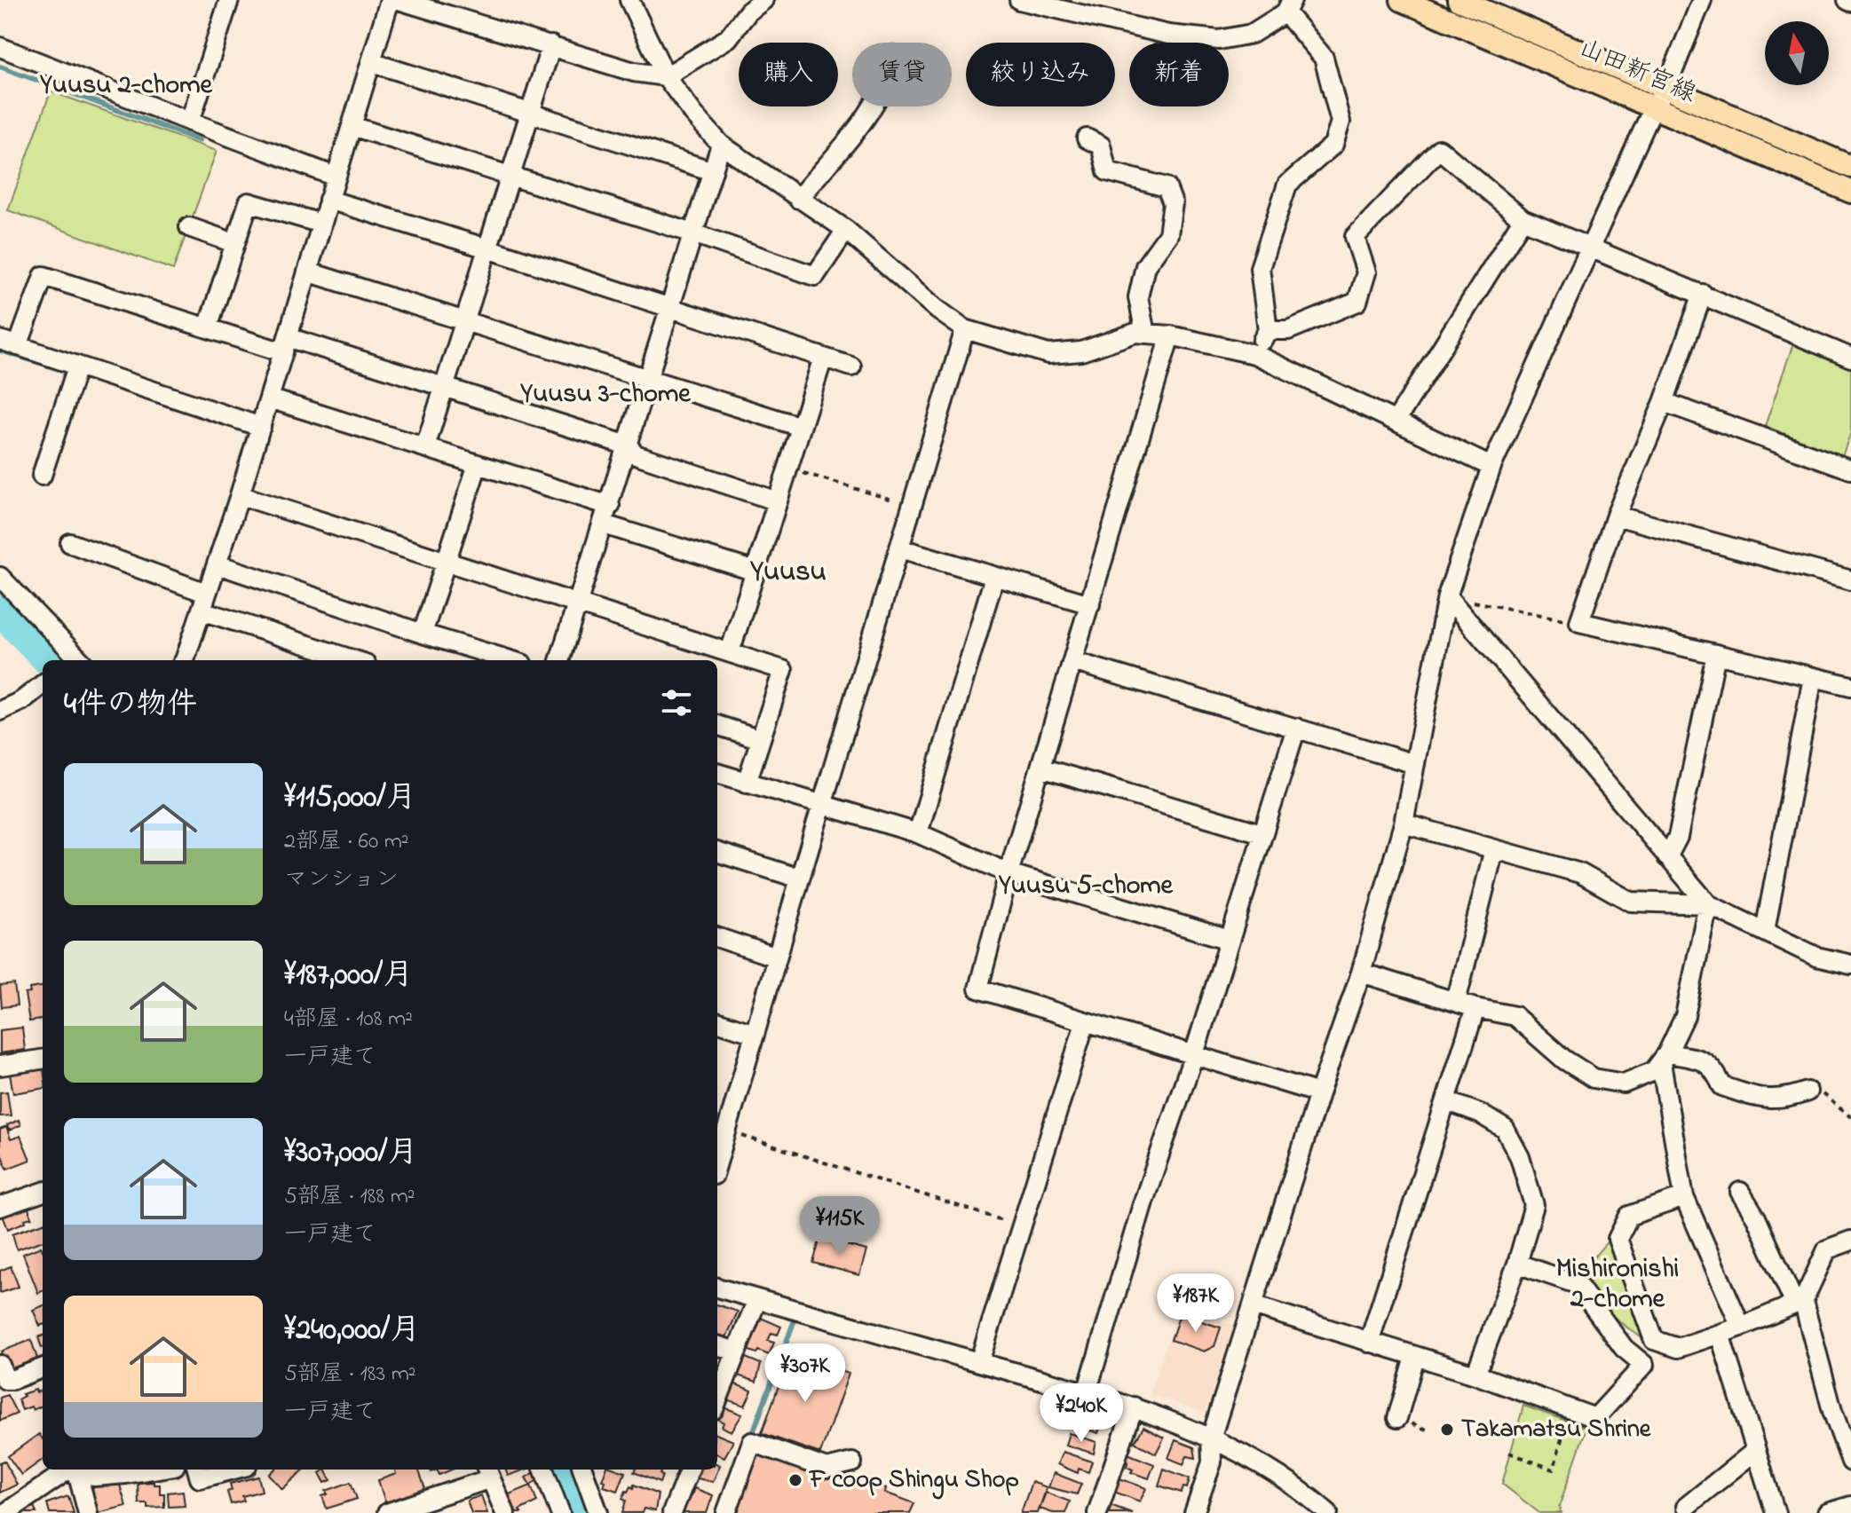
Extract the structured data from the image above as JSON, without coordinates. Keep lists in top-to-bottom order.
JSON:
{
  "streets": {
    "main road": ["山田新宮線"]
  },
  "districts": [
    "Yuusu 2-chome",
    "Yuusu 3-chome",
    "Yuusu",
    "Yuusu 5-chome",
    "Mishironishi 2-chome"
  ],
  "places": ["Takamatsu Shrine", "F coop Shingu Shop"],
  "north": "top",
  "page": {
    "chip": [
      "購入",
      "賃貸",
      "絞り込み",
      "新着"
    ],
    "heading": "4件の物件",
    "list": [
      {
        "name": "¥115,000/月",
        "note": "2部屋 · 60 m² · マンション"
      },
      {
        "name": "¥187,000/月",
        "note": "4部屋 · 108 m² · 一戸建て"
      },
      {
        "name": "¥307,000/月",
        "note": "5部屋 · 188 m² · 一戸建て"
      },
      {
        "name": "¥240,000/月",
        "note": "5部屋 · 183 m² · 一戸建て"
      }
    ],
    "price": [
      "¥115K",
      "¥187K",
      "¥307K",
      "¥240K"
    ]
  }
}
